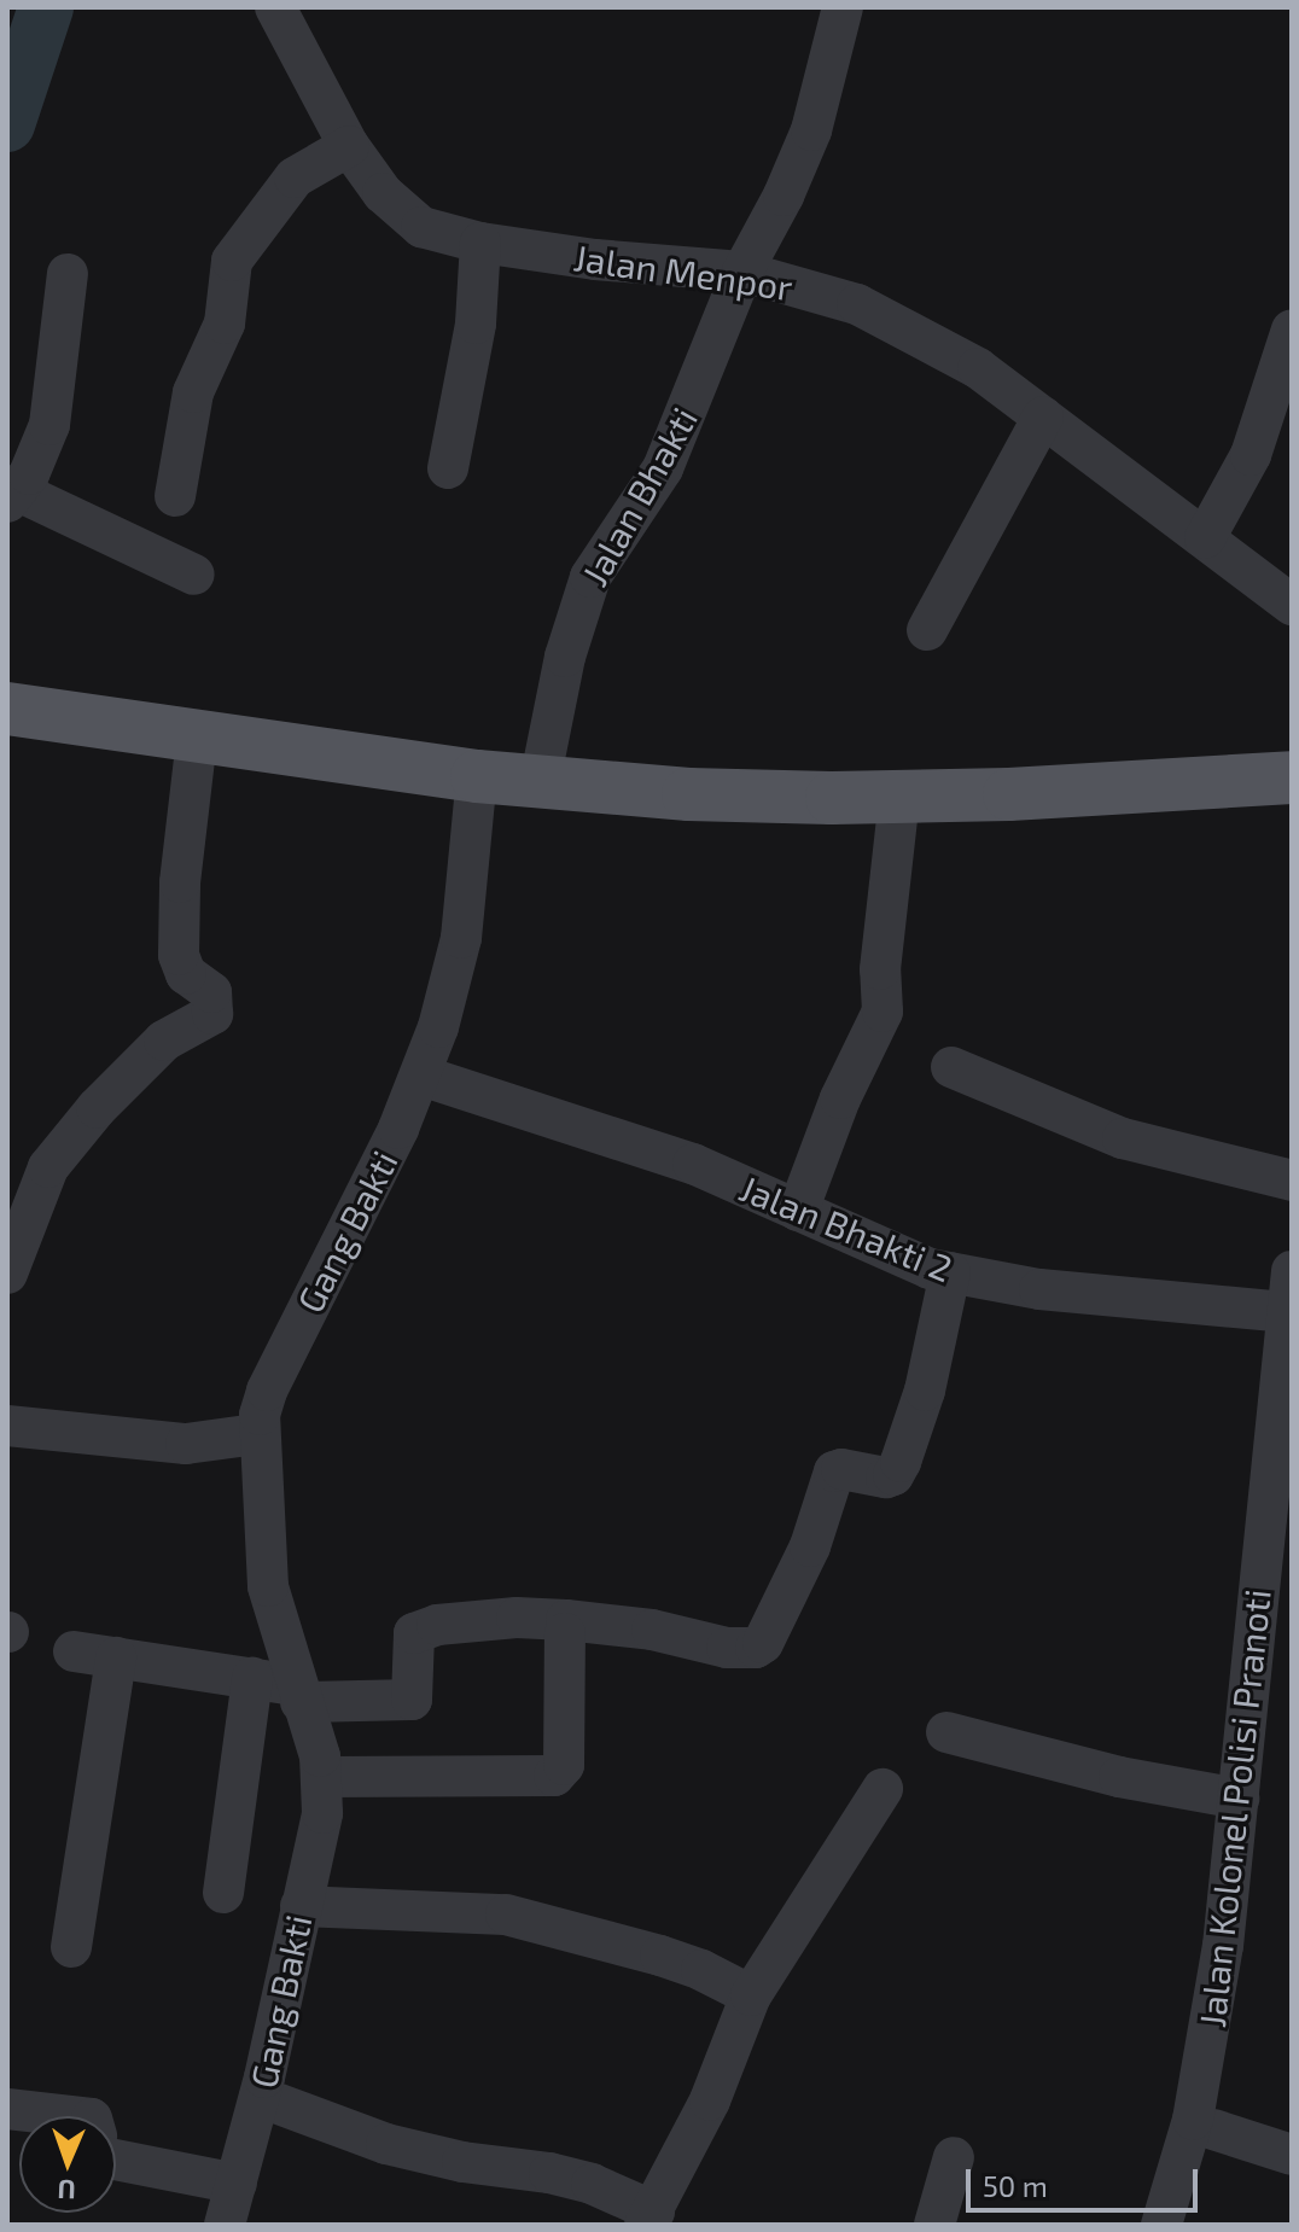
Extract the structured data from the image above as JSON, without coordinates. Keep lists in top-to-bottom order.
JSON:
{
  "streets": {
    "street": [
      "Jalan Menpor",
      "Jalan Bhakti",
      "Jalan Bhakti 2",
      "Gang Bakti",
      "Jalan Kolonel Polisi Pranoti"
    ]
  },
  "crossings": [
    ["Jalan Menpor", "Jalan Bhakti"],
    ["Jalan Bhakti 2", "Gang Bakti"],
    ["Jalan Bhakti 2", "Jalan Kolonel Polisi Pranoti"]
  ],
  "scale_bar": "50 m",
  "north": "bottom"
}
